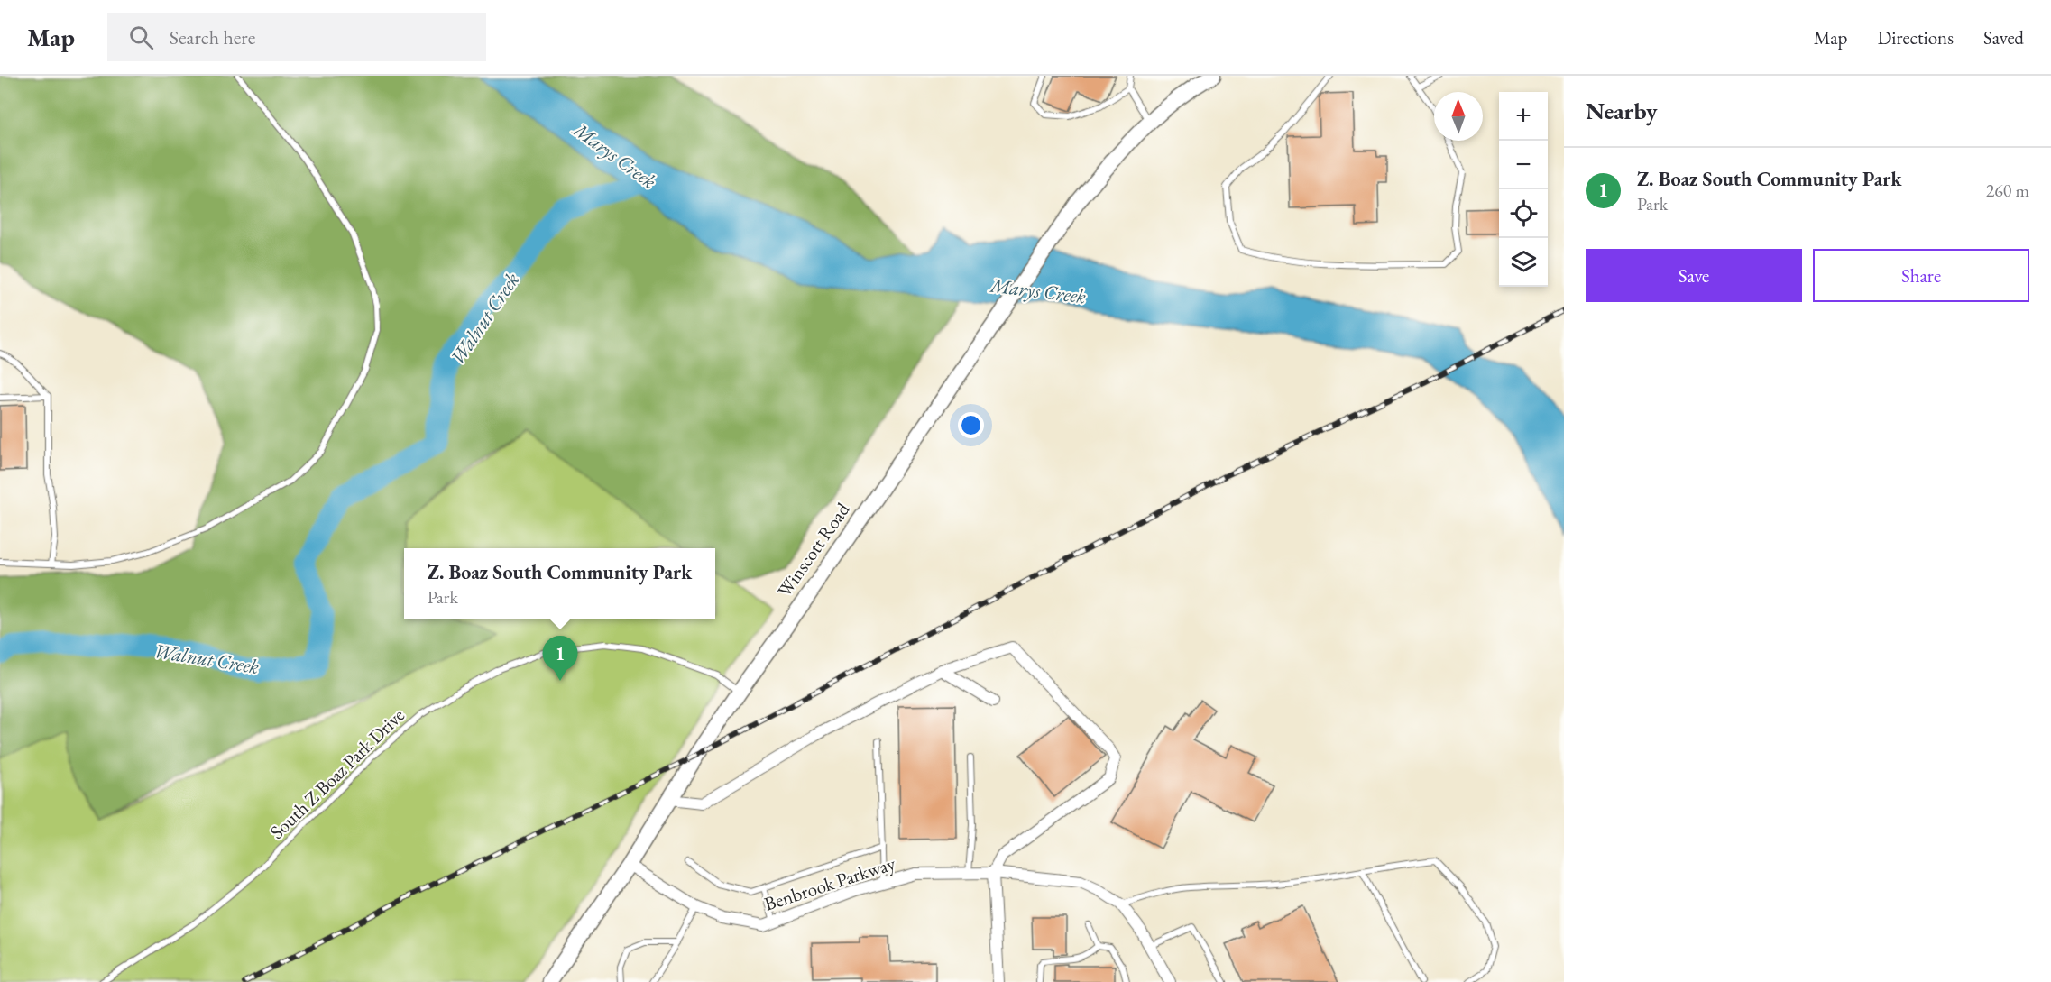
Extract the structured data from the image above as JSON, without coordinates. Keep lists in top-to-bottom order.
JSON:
{
  "streets": {
    "main road": ["Winscott Road"],
    "street": ["Benbrook Parkway"],
    "lane": ["South Z Boaz Park Drive"]
  },
  "crossings": [
    ["Winscott Road", "South Z Boaz Park Drive"],
    ["Winscott Road", "Benbrook Parkway"]
  ],
  "water": ["Marys Creek", "Walnut Creek"],
  "north": "top",
  "page": {
    "header": "Map",
    "search": "Search here",
    "nav": ["Map", "Directions", "Saved"],
    "heading": "Nearby",
    "map_buttons": ["+", "−"],
    "list": [
      {
        "mark": "1",
        "name": "Z. Boaz South Community Park",
        "note": "Park",
        "value": "260 m"
      }
    ],
    "buttons": ["Save", "Share"],
    "popup": ["Z. Boaz South Community Park", "Park"],
    "pins": "1"
  }
}
